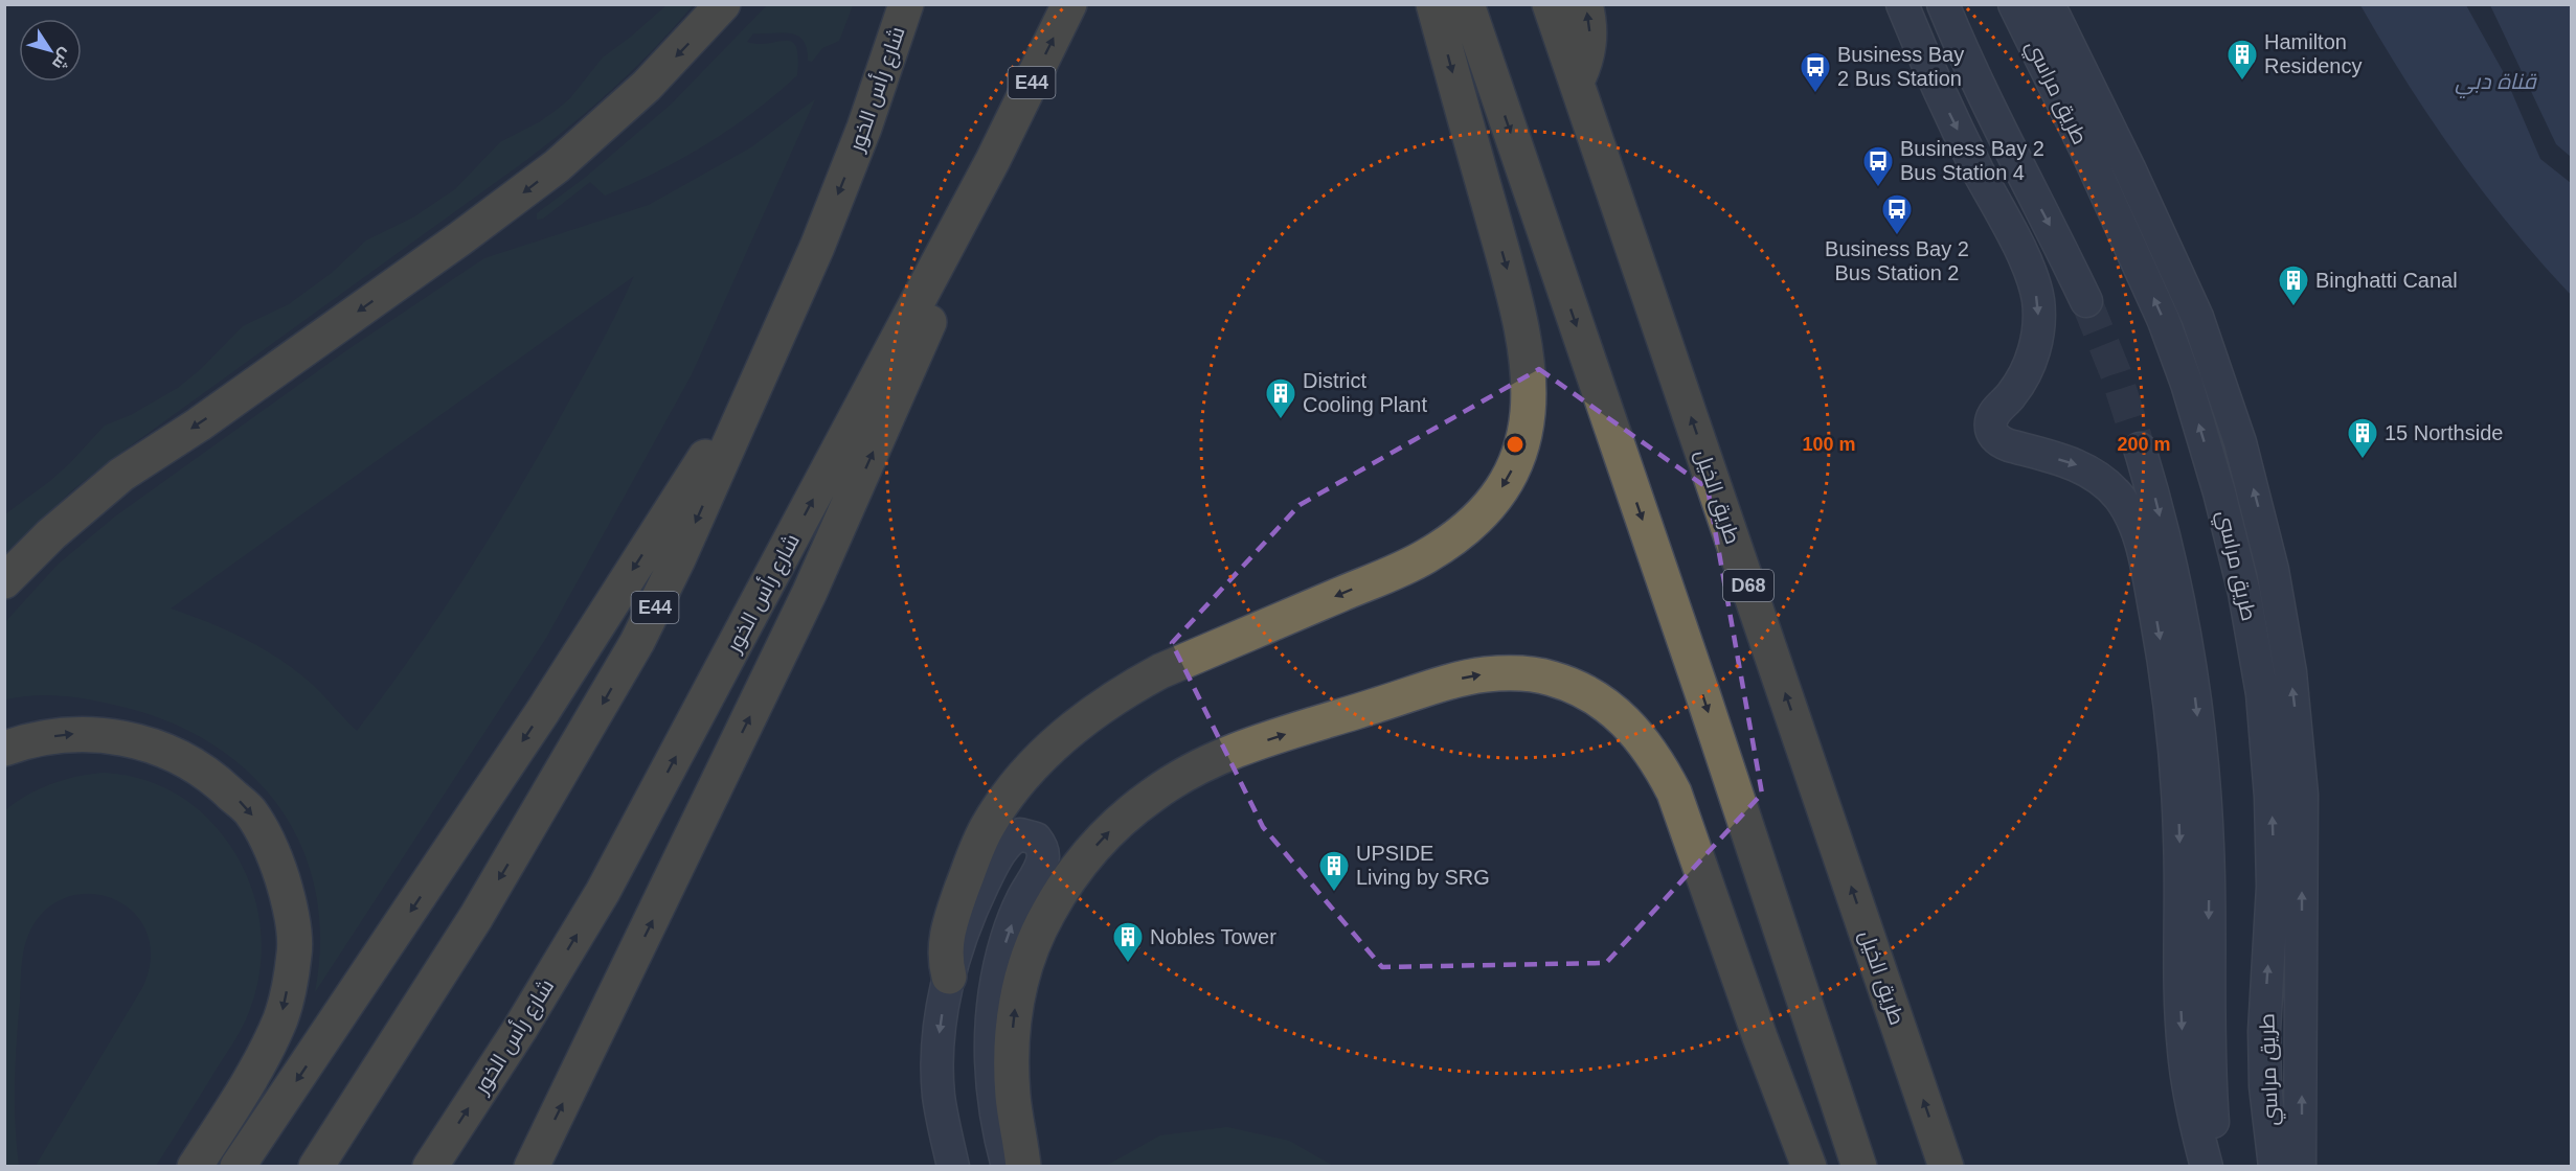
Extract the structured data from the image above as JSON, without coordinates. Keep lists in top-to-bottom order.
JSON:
{
  "streets": {
    "highway": [
      "E44",
      "شارع رأس الخور",
      "طريق الخيل",
      "D68"
    ],
    "street": ["طريق مراسي"]
  },
  "water": ["قناة دبي"],
  "places": {
    "building": [
      "Hamilton Residency",
      "Binghatti Canal",
      "District Cooling Plant",
      "15 Northside",
      "UPSIDE Living by SRG",
      "Nobles Tower"
    ],
    "bus stop": ["Business Bay 2 Bus Station", "Business Bay 2 Bus Station 4", "Business Bay 2 Bus Station 2"]
  },
  "north": "bottom right",
  "rings": ["100 m", "200 m"]
}
